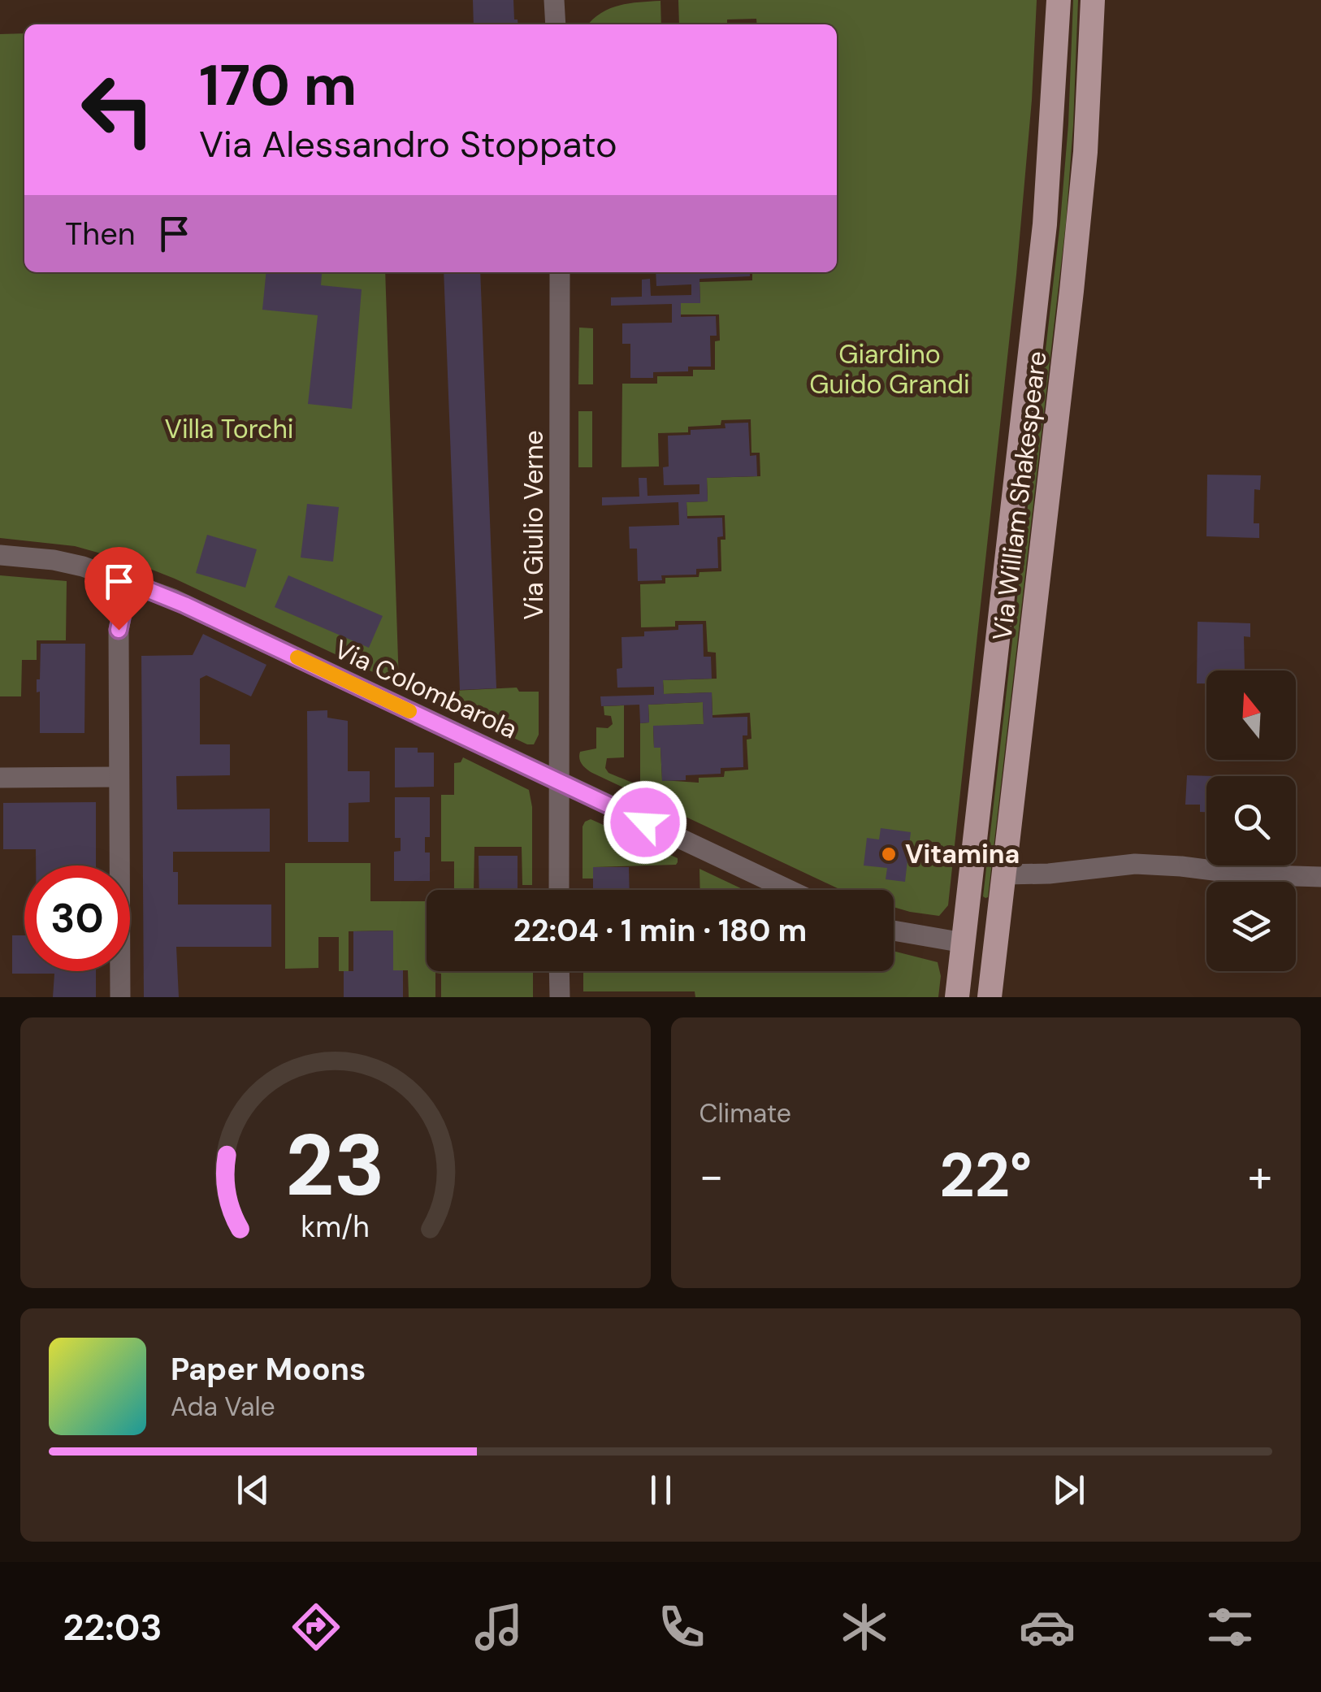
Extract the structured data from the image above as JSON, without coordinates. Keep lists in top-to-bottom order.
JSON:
{
  "streets": {
    "main road": ["Via William Shakespeare"],
    "street": ["Via Giulio Verne", "Via Colombarola"]
  },
  "crossings": [
    ["Via Giulio Verne", "Via Colombarola"]
  ],
  "parks": ["Giardino Guido Grandi", "Villa Torchi"],
  "places": ["Vitamina"],
  "north": "top",
  "page": {
    "turn": ["170 m", "Via Alessandro Stoppato"],
    "then": "Then",
    "limit": "30",
    "trip": "22:04 · 1 min · 180 m",
    "tile": "Climate",
    "heat": ["−", "22°", "+"],
    "song": ["Paper Moons", "Ada Vale"],
    "tabs": "22:03",
    "gauge": ["23", "km/h"]
  }
}
